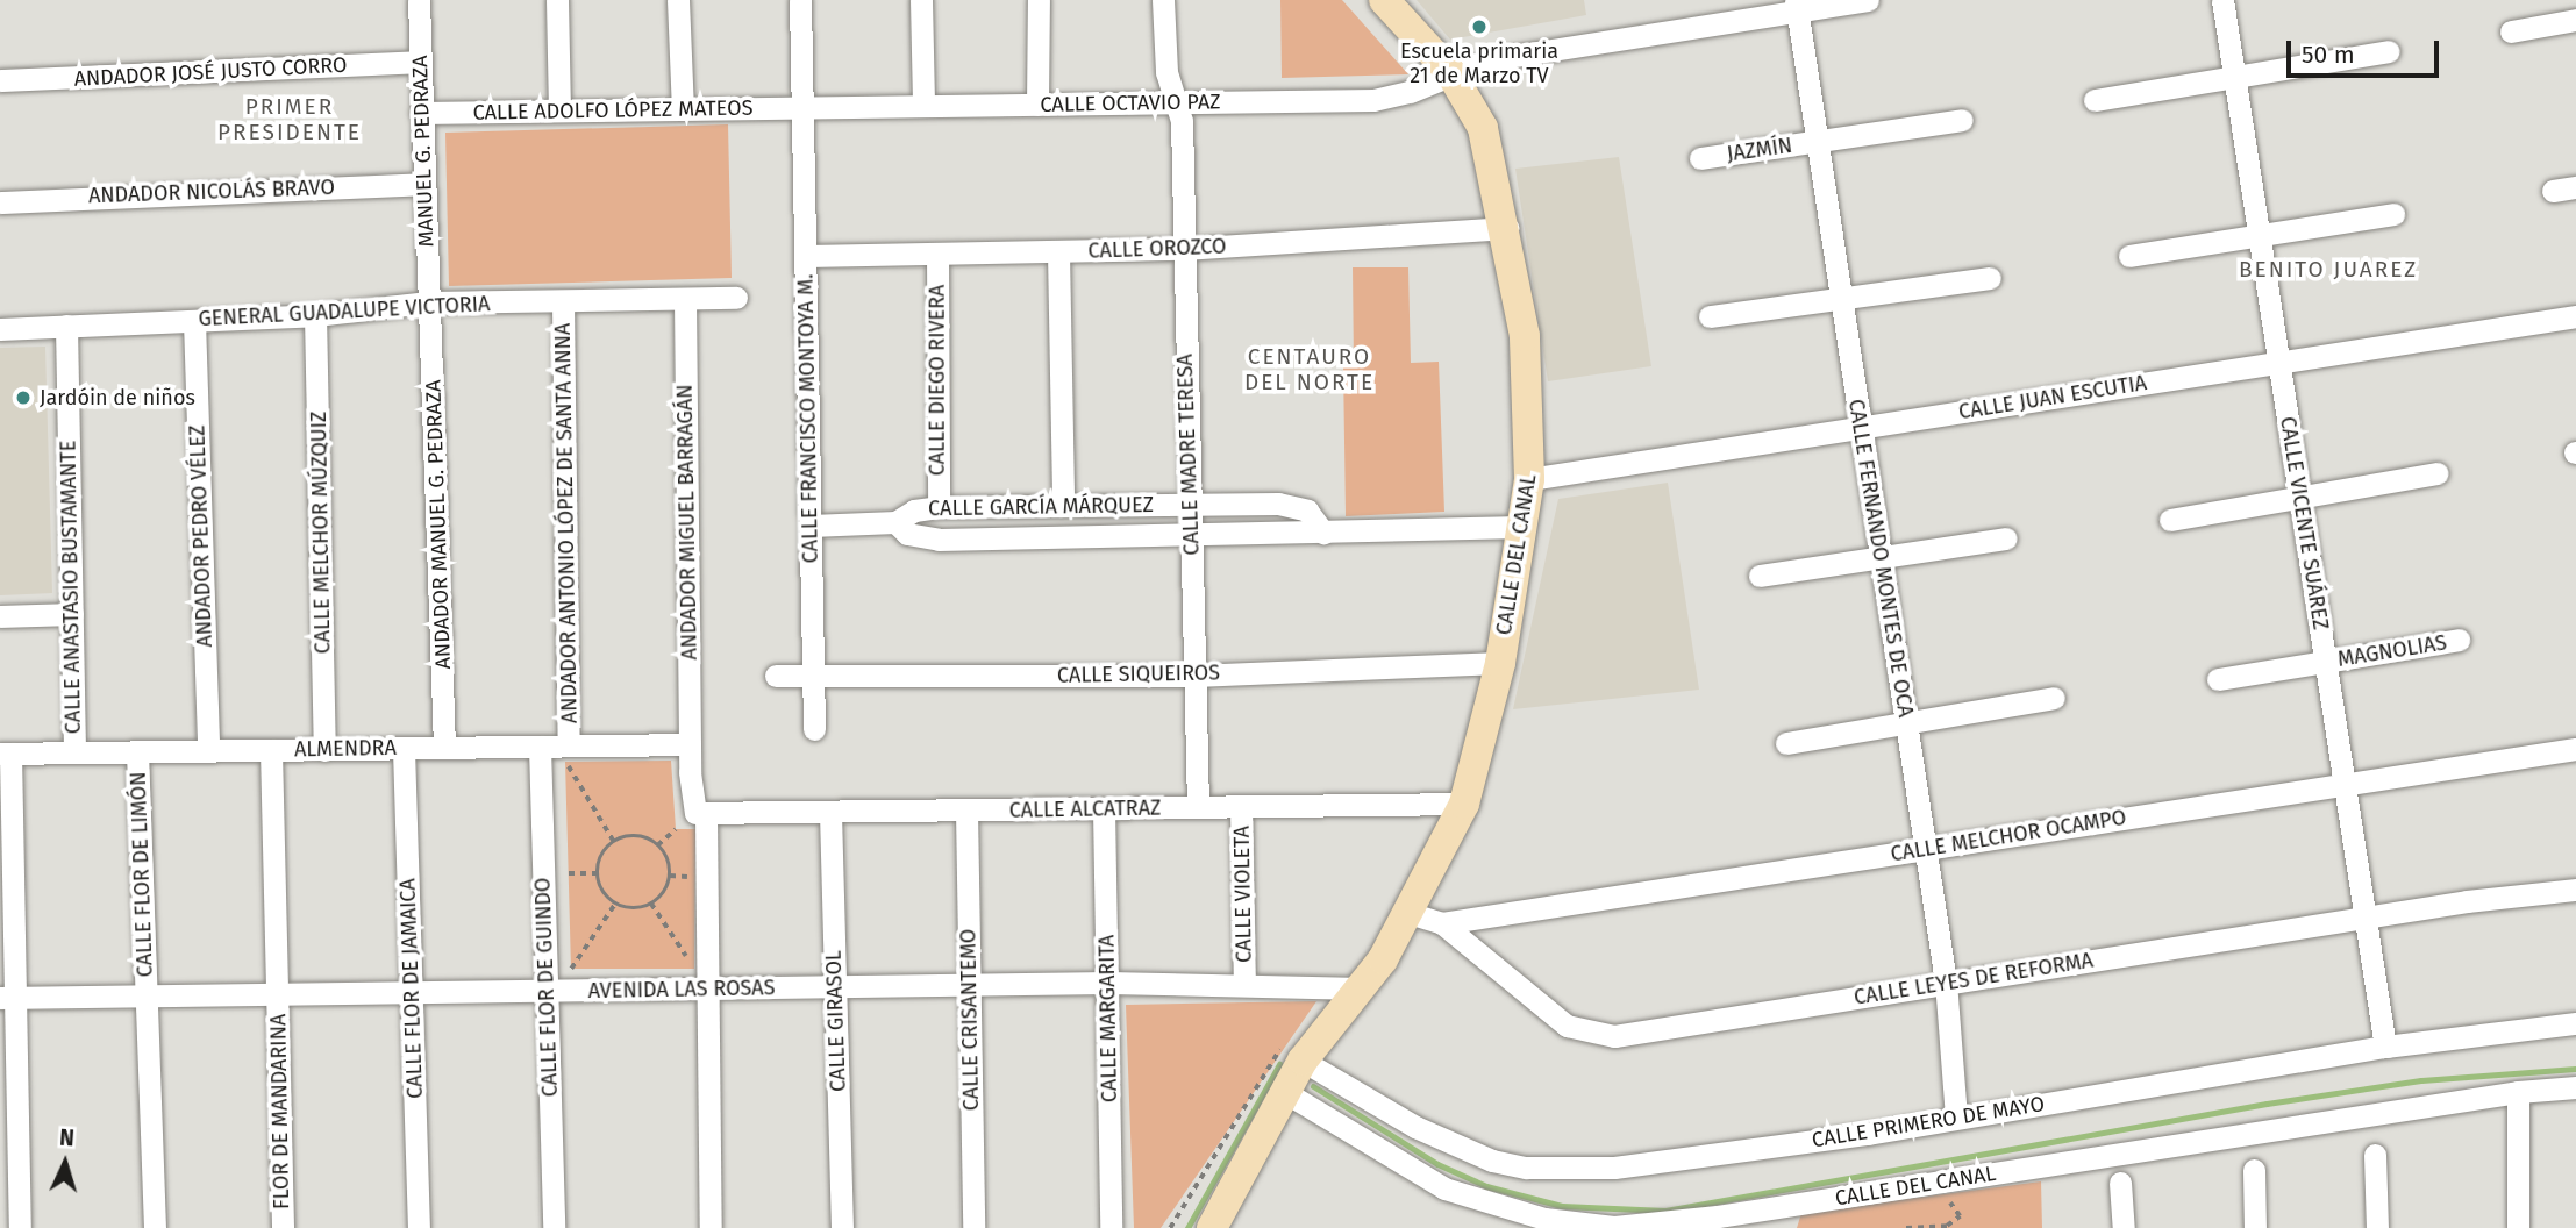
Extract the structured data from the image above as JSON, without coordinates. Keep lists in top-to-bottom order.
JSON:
{
  "streets": {
    "street": [
      "ANDADOR JOSÉ JUSTO CORRO",
      "CALLE OCTAVIO PAZ",
      "CALLE ADOLFO LÓPEZ MATEOS",
      "JAZMÍN",
      "MANUEL G. PEDRAZA",
      "ANDADOR NICOLÁS BRAVO",
      "CALLE OROZCO",
      "GENERAL GUADALUPE VICTORIA",
      "CALLE DIEGO RIVERA",
      "CALLE JUAN ESCUTIA",
      "CALLE FRANCISCO MONTOYA M.",
      "CALLE MADRE TERESA",
      "CALLE GARCÍA MÁRQUEZ",
      "ANDADOR MIGUEL BARRAGÁN",
      "ANDADOR ANTONIO LÓPEZ DE SANTA ANNA",
      "CALLE VICENTE SUÁREZ",
      "ANDADOR MANUEL G. PEDRAZA",
      "CALLE MELCHOR MÚZQUIZ",
      "ANDADOR PEDRO VÉLEZ",
      "CALLE DEL CANAL",
      "CALLE FERNANDO MONTES DE OCA",
      "CALLE ANASTASIO BUSTAMANTE",
      "MAGNOLIAS",
      "CALLE SIQUEIROS",
      "ALMENDRA",
      "CALLE ALCATRAZ",
      "CALLE MELCHOR OCAMPO",
      "CALLE FLOR DE LIMÓN",
      "CALLE VIOLETA",
      "CALLE LEYES DE REFORMA",
      "CALLE FLOR DE GUINDO",
      "CALLE FLOR DE JAMAICA",
      "AVENIDA LAS ROSAS",
      "CALLE MARGARITA",
      "CALLE CRISANTEMO",
      "CALLE GIRASOL",
      "FLOR DE MANDARINA",
      "CALLE PRIMERO DE MAYO"
    ]
  },
  "crossings": [
    ["ANDADOR JOSÉ JUSTO CORRO", "MANUEL G. PEDRAZA"],
    ["CALLE OCTAVIO PAZ", "CALLE ADOLFO LÓPEZ MATEOS"],
    ["CALLE OCTAVIO PAZ", "CALLE FRANCISCO MONTOYA M."],
    ["CALLE OCTAVIO PAZ", "CALLE MADRE TERESA"],
    ["CALLE OCTAVIO PAZ", "CALLE DEL CANAL"],
    ["CALLE OCTAVIO PAZ", "CALLE FERNANDO MONTES DE OCA"],
    ["CALLE ADOLFO LÓPEZ MATEOS", "MANUEL G. PEDRAZA"],
    ["CALLE ADOLFO LÓPEZ MATEOS", "CALLE FRANCISCO MONTOYA M."],
    ["JAZMÍN", "CALLE FERNANDO MONTES DE OCA"],
    ["MANUEL G. PEDRAZA", "ANDADOR NICOLÁS BRAVO"],
    ["MANUEL G. PEDRAZA", "GENERAL GUADALUPE VICTORIA"],
    ["MANUEL G. PEDRAZA", "ANDADOR MANUEL G. PEDRAZA"],
    ["CALLE OROZCO", "CALLE DIEGO RIVERA"],
    ["CALLE OROZCO", "CALLE FRANCISCO MONTOYA M."],
    ["CALLE OROZCO", "CALLE MADRE TERESA"],
    ["CALLE OROZCO", "CALLE DEL CANAL"],
    ["GENERAL GUADALUPE VICTORIA", "ANDADOR MIGUEL BARRAGÁN"],
    ["GENERAL GUADALUPE VICTORIA", "ANDADOR ANTONIO LÓPEZ DE SANTA ANNA"],
    ["GENERAL GUADALUPE VICTORIA", "ANDADOR MANUEL G. PEDRAZA"],
    ["GENERAL GUADALUPE VICTORIA", "CALLE MELCHOR MÚZQUIZ"],
    ["GENERAL GUADALUPE VICTORIA", "ANDADOR PEDRO VÉLEZ"],
    ["GENERAL GUADALUPE VICTORIA", "CALLE ANASTASIO BUSTAMANTE"],
    ["CALLE DIEGO RIVERA", "CALLE GARCÍA MÁRQUEZ"],
    ["CALLE JUAN ESCUTIA", "CALLE VICENTE SUÁREZ"],
    ["CALLE JUAN ESCUTIA", "CALLE DEL CANAL"],
    ["CALLE JUAN ESCUTIA", "CALLE FERNANDO MONTES DE OCA"],
    ["CALLE FRANCISCO MONTOYA M.", "CALLE GARCÍA MÁRQUEZ"],
    ["CALLE FRANCISCO MONTOYA M.", "CALLE SIQUEIROS"],
    ["CALLE MADRE TERESA", "CALLE GARCÍA MÁRQUEZ"],
    ["CALLE MADRE TERESA", "CALLE SIQUEIROS"],
    ["CALLE MADRE TERESA", "CALLE ALCATRAZ"],
    ["CALLE GARCÍA MÁRQUEZ", "CALLE DEL CANAL"],
    ["ANDADOR MIGUEL BARRAGÁN", "ALMENDRA"],
    ["ANDADOR MIGUEL BARRAGÁN", "CALLE ALCATRAZ"],
    ["ANDADOR ANTONIO LÓPEZ DE SANTA ANNA", "ALMENDRA"],
    ["CALLE VICENTE SUÁREZ", "MAGNOLIAS"],
    ["CALLE VICENTE SUÁREZ", "CALLE MELCHOR OCAMPO"],
    ["CALLE VICENTE SUÁREZ", "CALLE LEYES DE REFORMA"],
    ["CALLE VICENTE SUÁREZ", "CALLE PRIMERO DE MAYO"],
    ["ANDADOR MANUEL G. PEDRAZA", "ALMENDRA"],
    ["CALLE MELCHOR MÚZQUIZ", "ALMENDRA"],
    ["ANDADOR PEDRO VÉLEZ", "ALMENDRA"],
    ["CALLE DEL CANAL", "CALLE SIQUEIROS"],
    ["CALLE DEL CANAL", "CALLE ALCATRAZ"],
    ["CALLE DEL CANAL", "CALLE LEYES DE REFORMA"],
    ["CALLE DEL CANAL", "AVENIDA LAS ROSAS"],
    ["CALLE DEL CANAL", "CALLE PRIMERO DE MAYO"],
    ["CALLE FERNANDO MONTES DE OCA", "CALLE MELCHOR OCAMPO"],
    ["CALLE FERNANDO MONTES DE OCA", "CALLE LEYES DE REFORMA"],
    ["CALLE FERNANDO MONTES DE OCA", "CALLE PRIMERO DE MAYO"],
    ["CALLE ANASTASIO BUSTAMANTE", "ALMENDRA"],
    ["ALMENDRA", "CALLE FLOR DE LIMÓN"],
    ["ALMENDRA", "CALLE FLOR DE GUINDO"],
    ["ALMENDRA", "CALLE FLOR DE JAMAICA"],
    ["ALMENDRA", "FLOR DE MANDARINA"],
    ["CALLE ALCATRAZ", "CALLE VIOLETA"],
    ["CALLE ALCATRAZ", "CALLE MARGARITA"],
    ["CALLE ALCATRAZ", "CALLE CRISANTEMO"],
    ["CALLE ALCATRAZ", "CALLE GIRASOL"],
    ["CALLE MELCHOR OCAMPO", "CALLE LEYES DE REFORMA"],
    ["CALLE FLOR DE LIMÓN", "AVENIDA LAS ROSAS"],
    ["CALLE VIOLETA", "AVENIDA LAS ROSAS"],
    ["CALLE FLOR DE GUINDO", "AVENIDA LAS ROSAS"],
    ["CALLE FLOR DE JAMAICA", "AVENIDA LAS ROSAS"],
    ["AVENIDA LAS ROSAS", "CALLE MARGARITA"],
    ["AVENIDA LAS ROSAS", "CALLE CRISANTEMO"],
    ["AVENIDA LAS ROSAS", "CALLE GIRASOL"],
    ["AVENIDA LAS ROSAS", "FLOR DE MANDARINA"]
  ],
  "districts": ["PRIMER PRESIDENTE", "BENITO JUAREZ", "CENTAURO DEL NORTE"],
  "places": ["Escuela primaria 21 de Marzo TV", "Jardóin de niños"],
  "scale_bar": "50 m",
  "north": "top"
}
